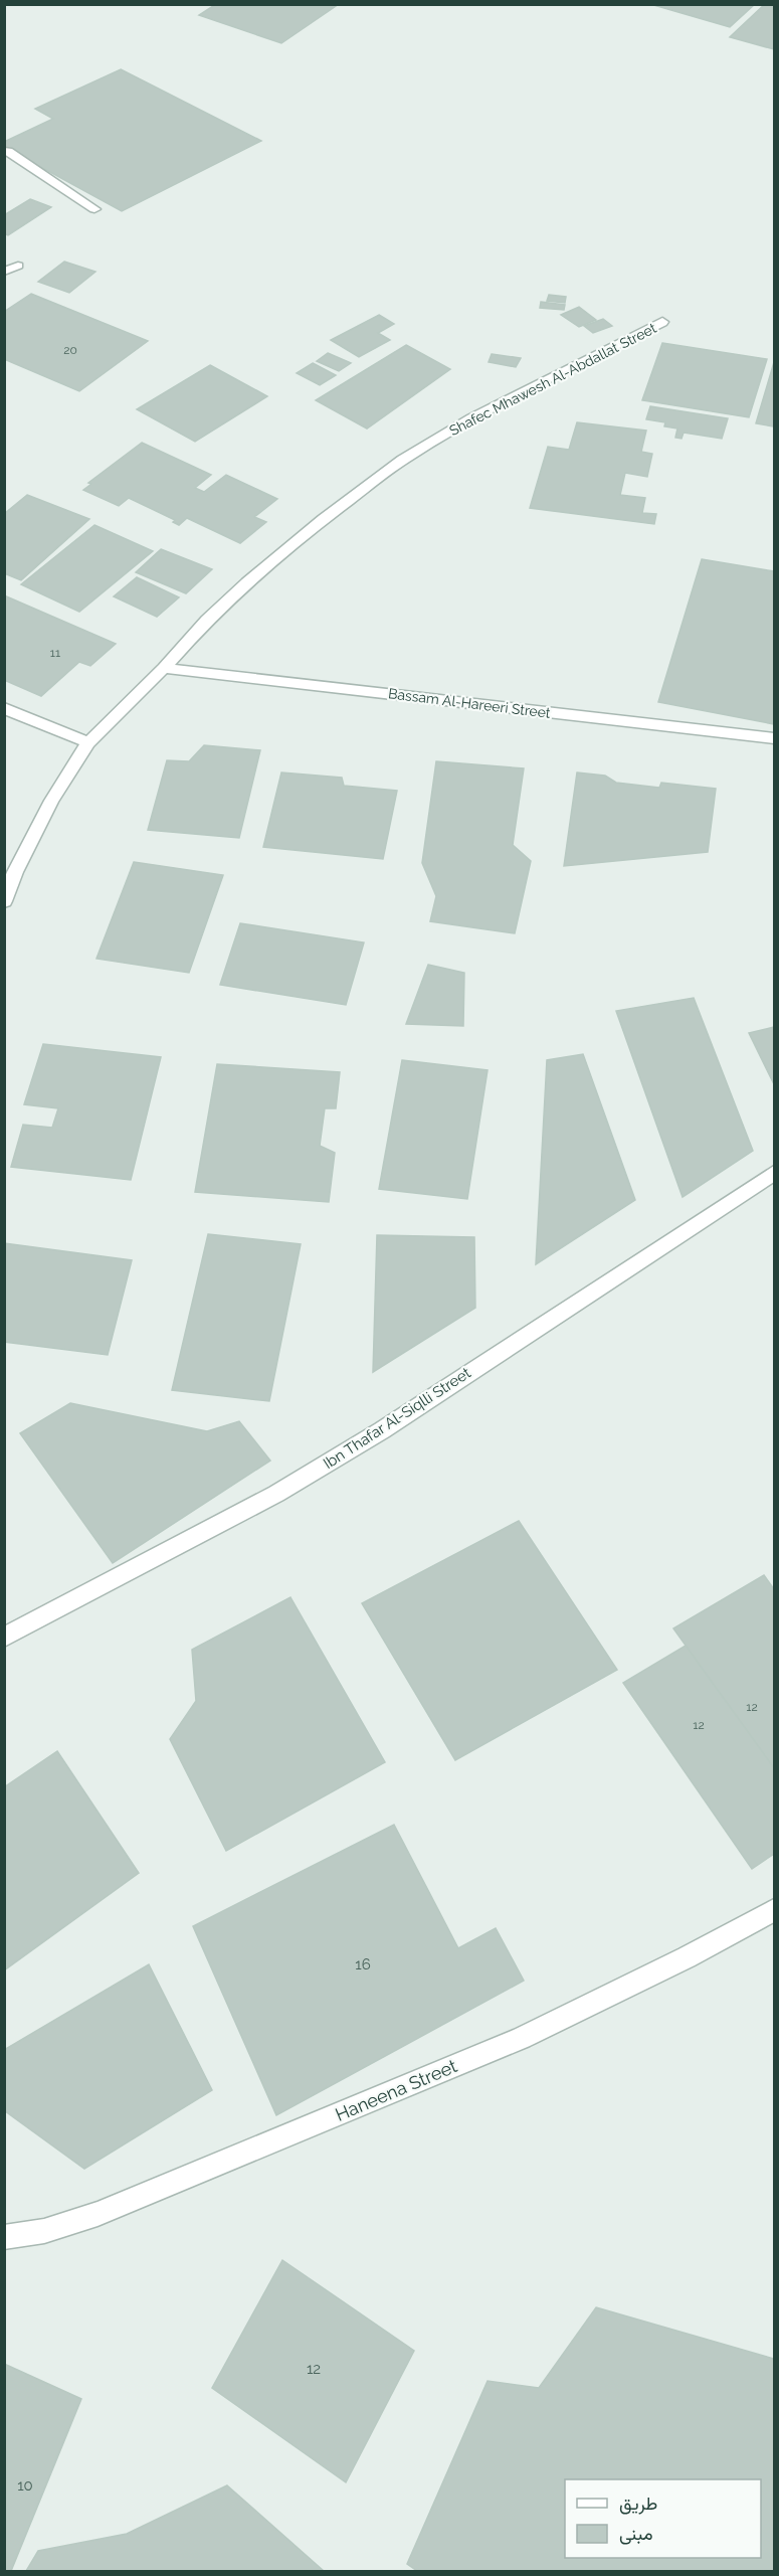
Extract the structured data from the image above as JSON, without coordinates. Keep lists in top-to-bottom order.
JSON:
{
  "streets": {
    "street": [
      "Shafec Mhawesh Al-Abdallat Street",
      "Bassam Al-Hareeri Street",
      "Ibn Thafar Al-Siqlli Street",
      "Haneena Street"
    ]
  },
  "crossings": [
    ["Shafec Mhawesh Al-Abdallat Street", "Bassam Al-Hareeri Street"]
  ],
  "house_numbers": [
    "20",
    "11",
    "12",
    "12",
    "16",
    "12",
    "10"
  ],
  "legend": ["طريق", "مبنى"]
}
